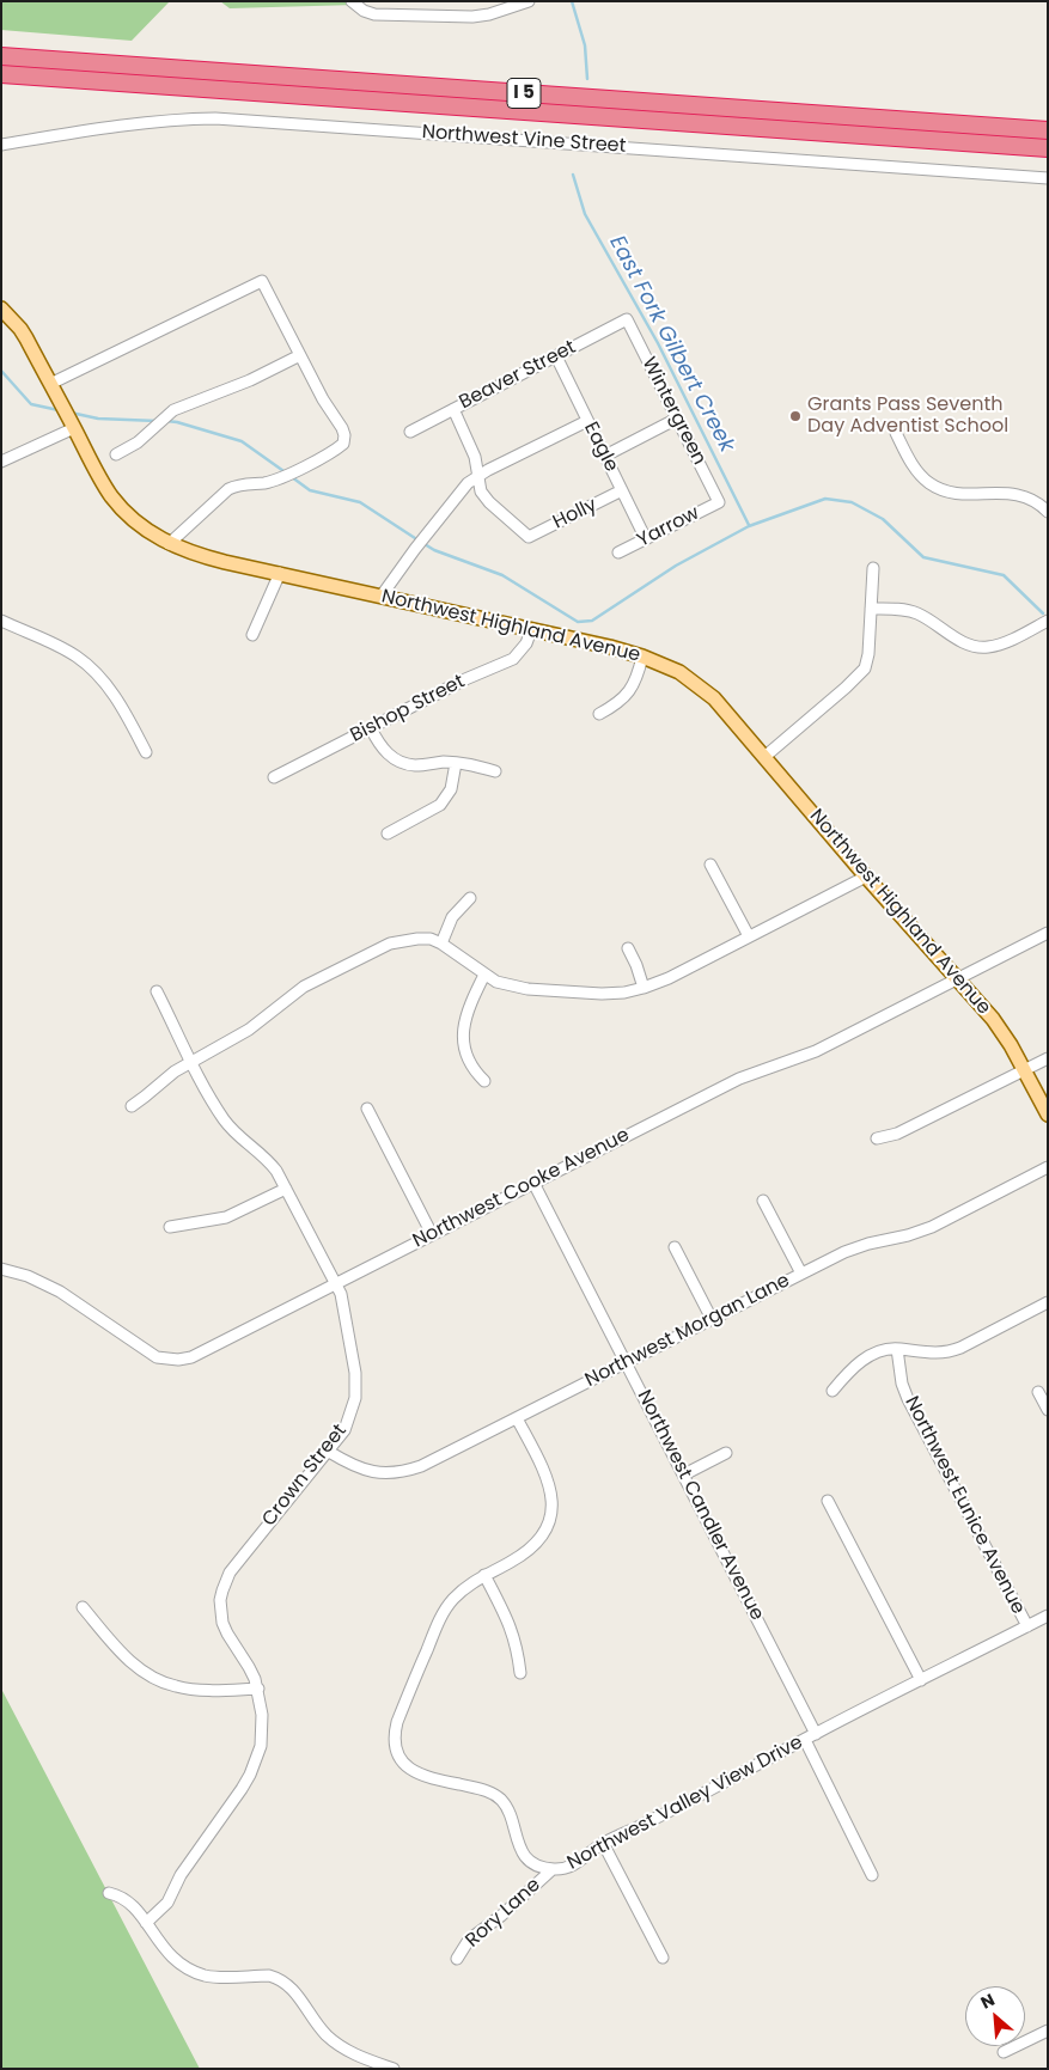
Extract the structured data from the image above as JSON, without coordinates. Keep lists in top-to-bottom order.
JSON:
{
  "streets": {
    "highway": ["I 5"],
    "main road": ["Northwest Highland Avenue"],
    "street": [
      "Northwest Vine Street",
      "Beaver Street",
      "Wintergreen",
      "Eagle",
      "Holly",
      "Yarrow",
      "Bishop Street",
      "Northwest Cooke Avenue",
      "Northwest Morgan Lane",
      "Crown Street",
      "Northwest Candler Avenue",
      "Northwest Eunice Avenue",
      "Northwest Valley View Drive",
      "Rory Lane"
    ]
  },
  "crossings": [
    ["Beaver Street", "Wintergreen"],
    ["Beaver Street", "Eagle"],
    ["Wintergreen", "Yarrow"],
    ["Eagle", "Holly"],
    ["Eagle", "Yarrow"],
    ["Northwest Highland Avenue", "Bishop Street"],
    ["Northwest Highland Avenue", "Northwest Cooke Avenue"],
    ["Northwest Cooke Avenue", "Crown Street"],
    ["Northwest Cooke Avenue", "Northwest Candler Avenue"],
    ["Northwest Morgan Lane", "Crown Street"],
    ["Northwest Morgan Lane", "Northwest Candler Avenue"],
    ["Northwest Morgan Lane", "Northwest Valley View Drive"],
    ["Northwest Candler Avenue", "Northwest Valley View Drive"],
    ["Northwest Eunice Avenue", "Northwest Valley View Drive"],
    ["Northwest Valley View Drive", "Rory Lane"]
  ],
  "water": ["East Fork Gilbert Creek"],
  "places": ["Grants Pass Seventh Day Adventist School"],
  "north": "top left"
}
